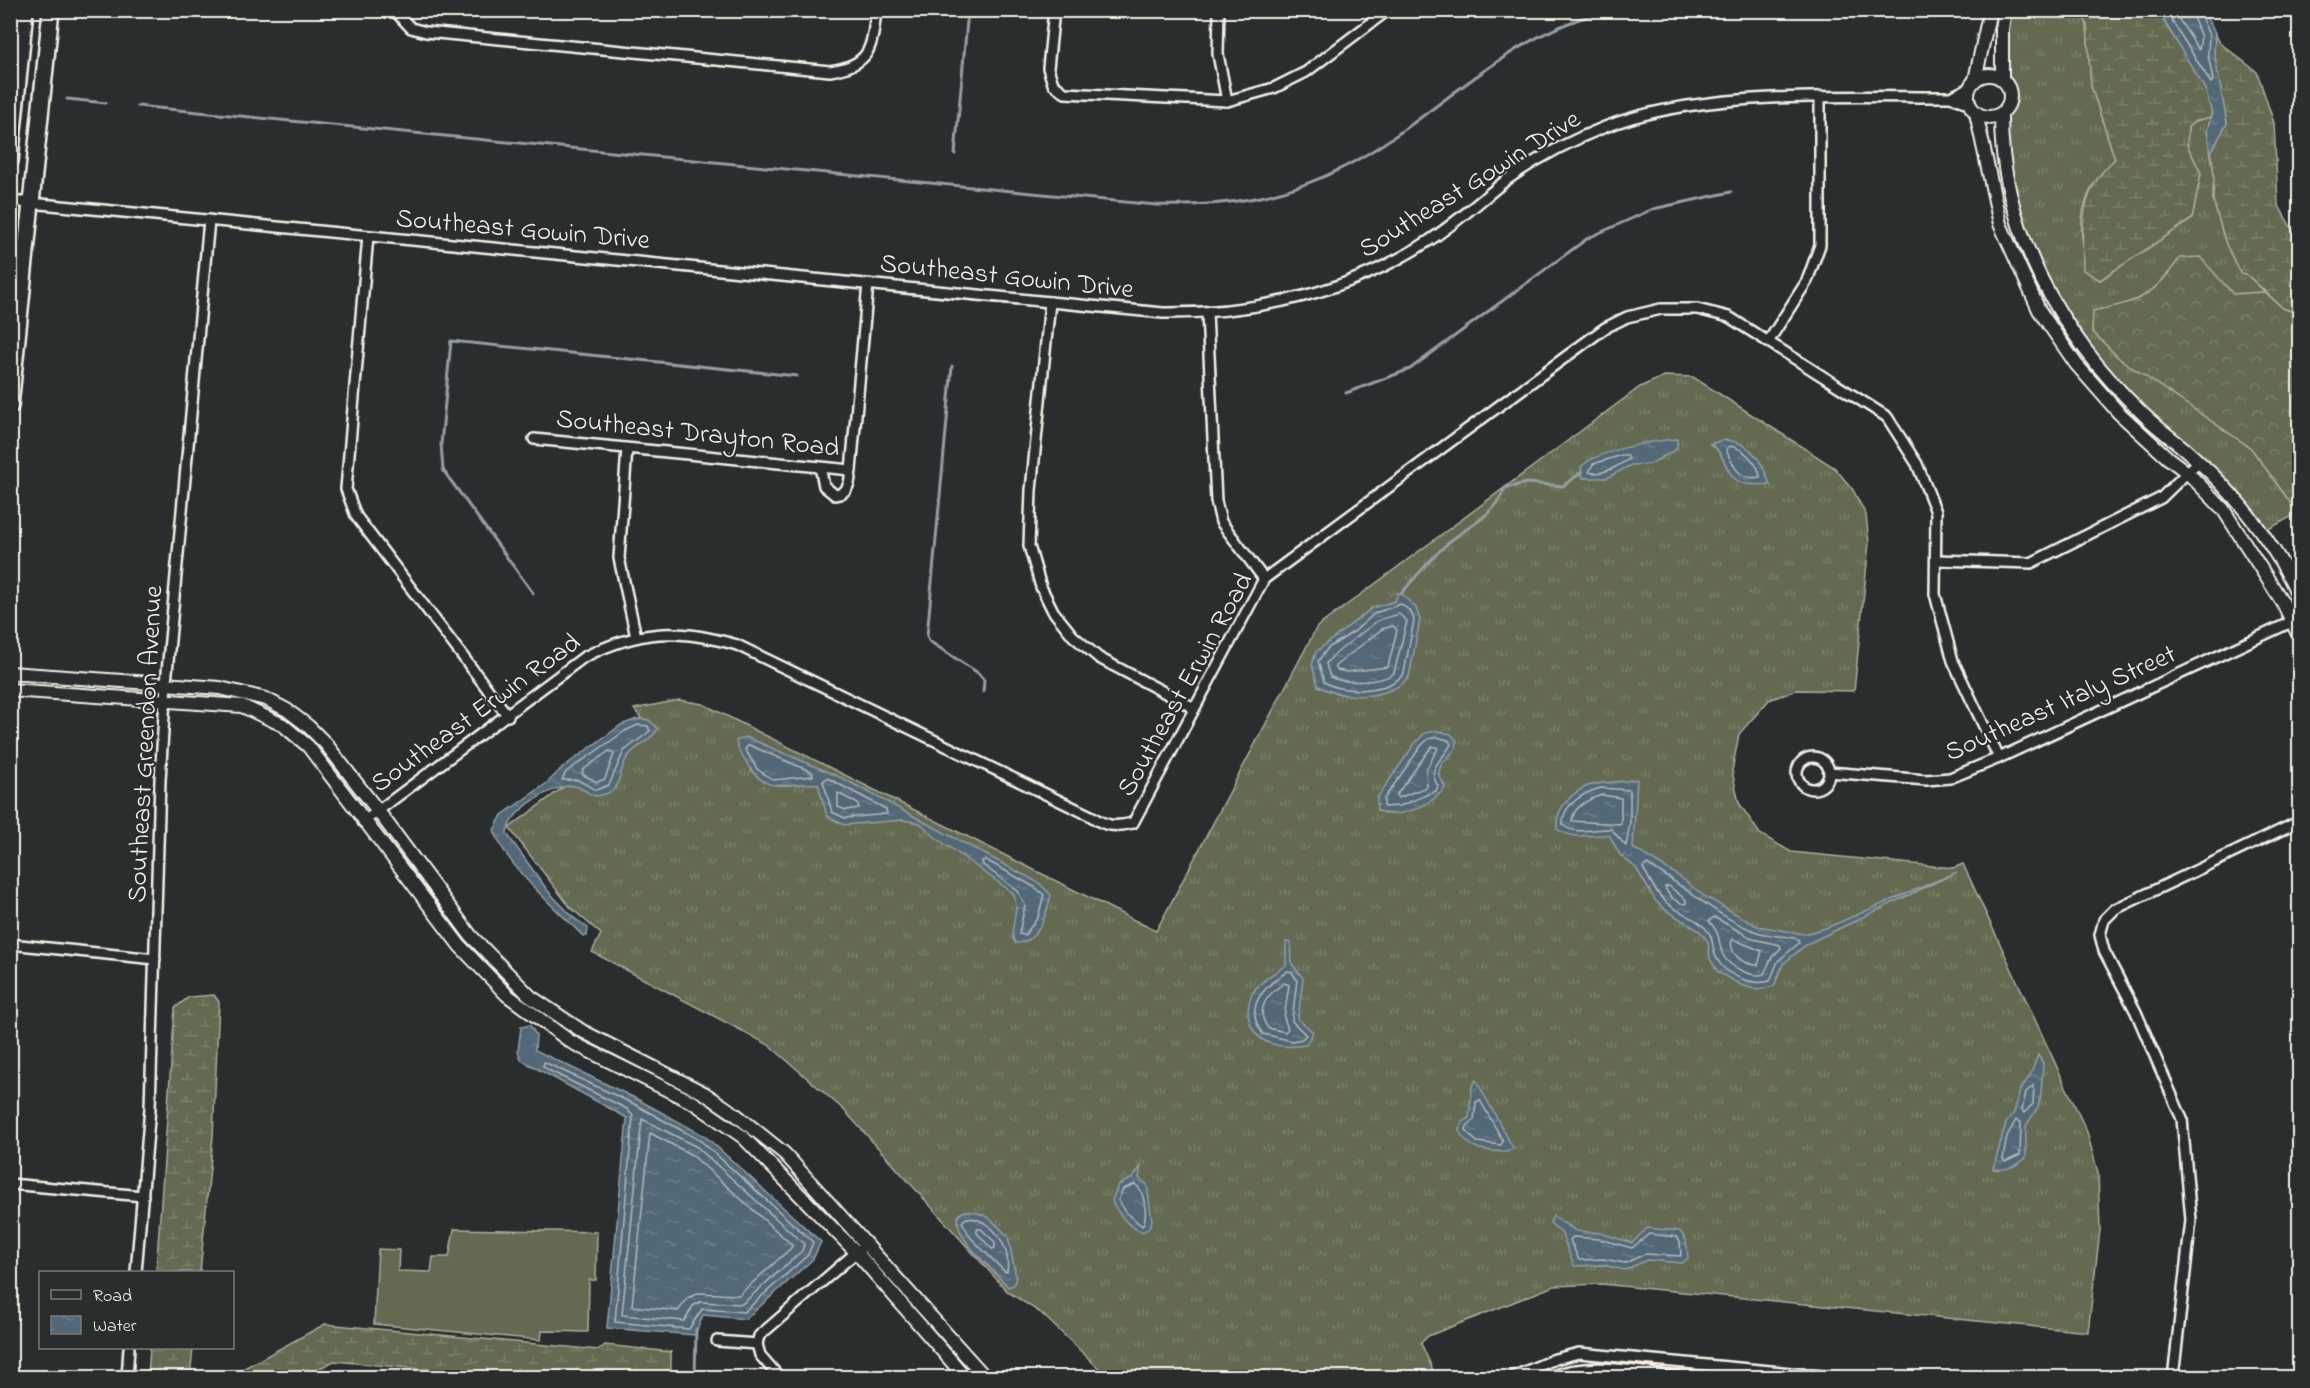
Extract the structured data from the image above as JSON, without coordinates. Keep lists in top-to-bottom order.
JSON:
{
  "streets": {
    "street": [
      "Southeast Gowin Drive",
      "Southeast Drayton Road",
      "Southeast Erwin Road",
      "Southeast Italy Street",
      "Southeast Greendon Avenue"
    ]
  },
  "crossings": [
    ["Southeast Gowin Drive", "Southeast Drayton Road"],
    ["Southeast Gowin Drive", "Southeast Greendon Avenue"],
    ["Southeast Erwin Road", "Southeast Italy Street"]
  ],
  "legend": ["Road", "Water"]
}
